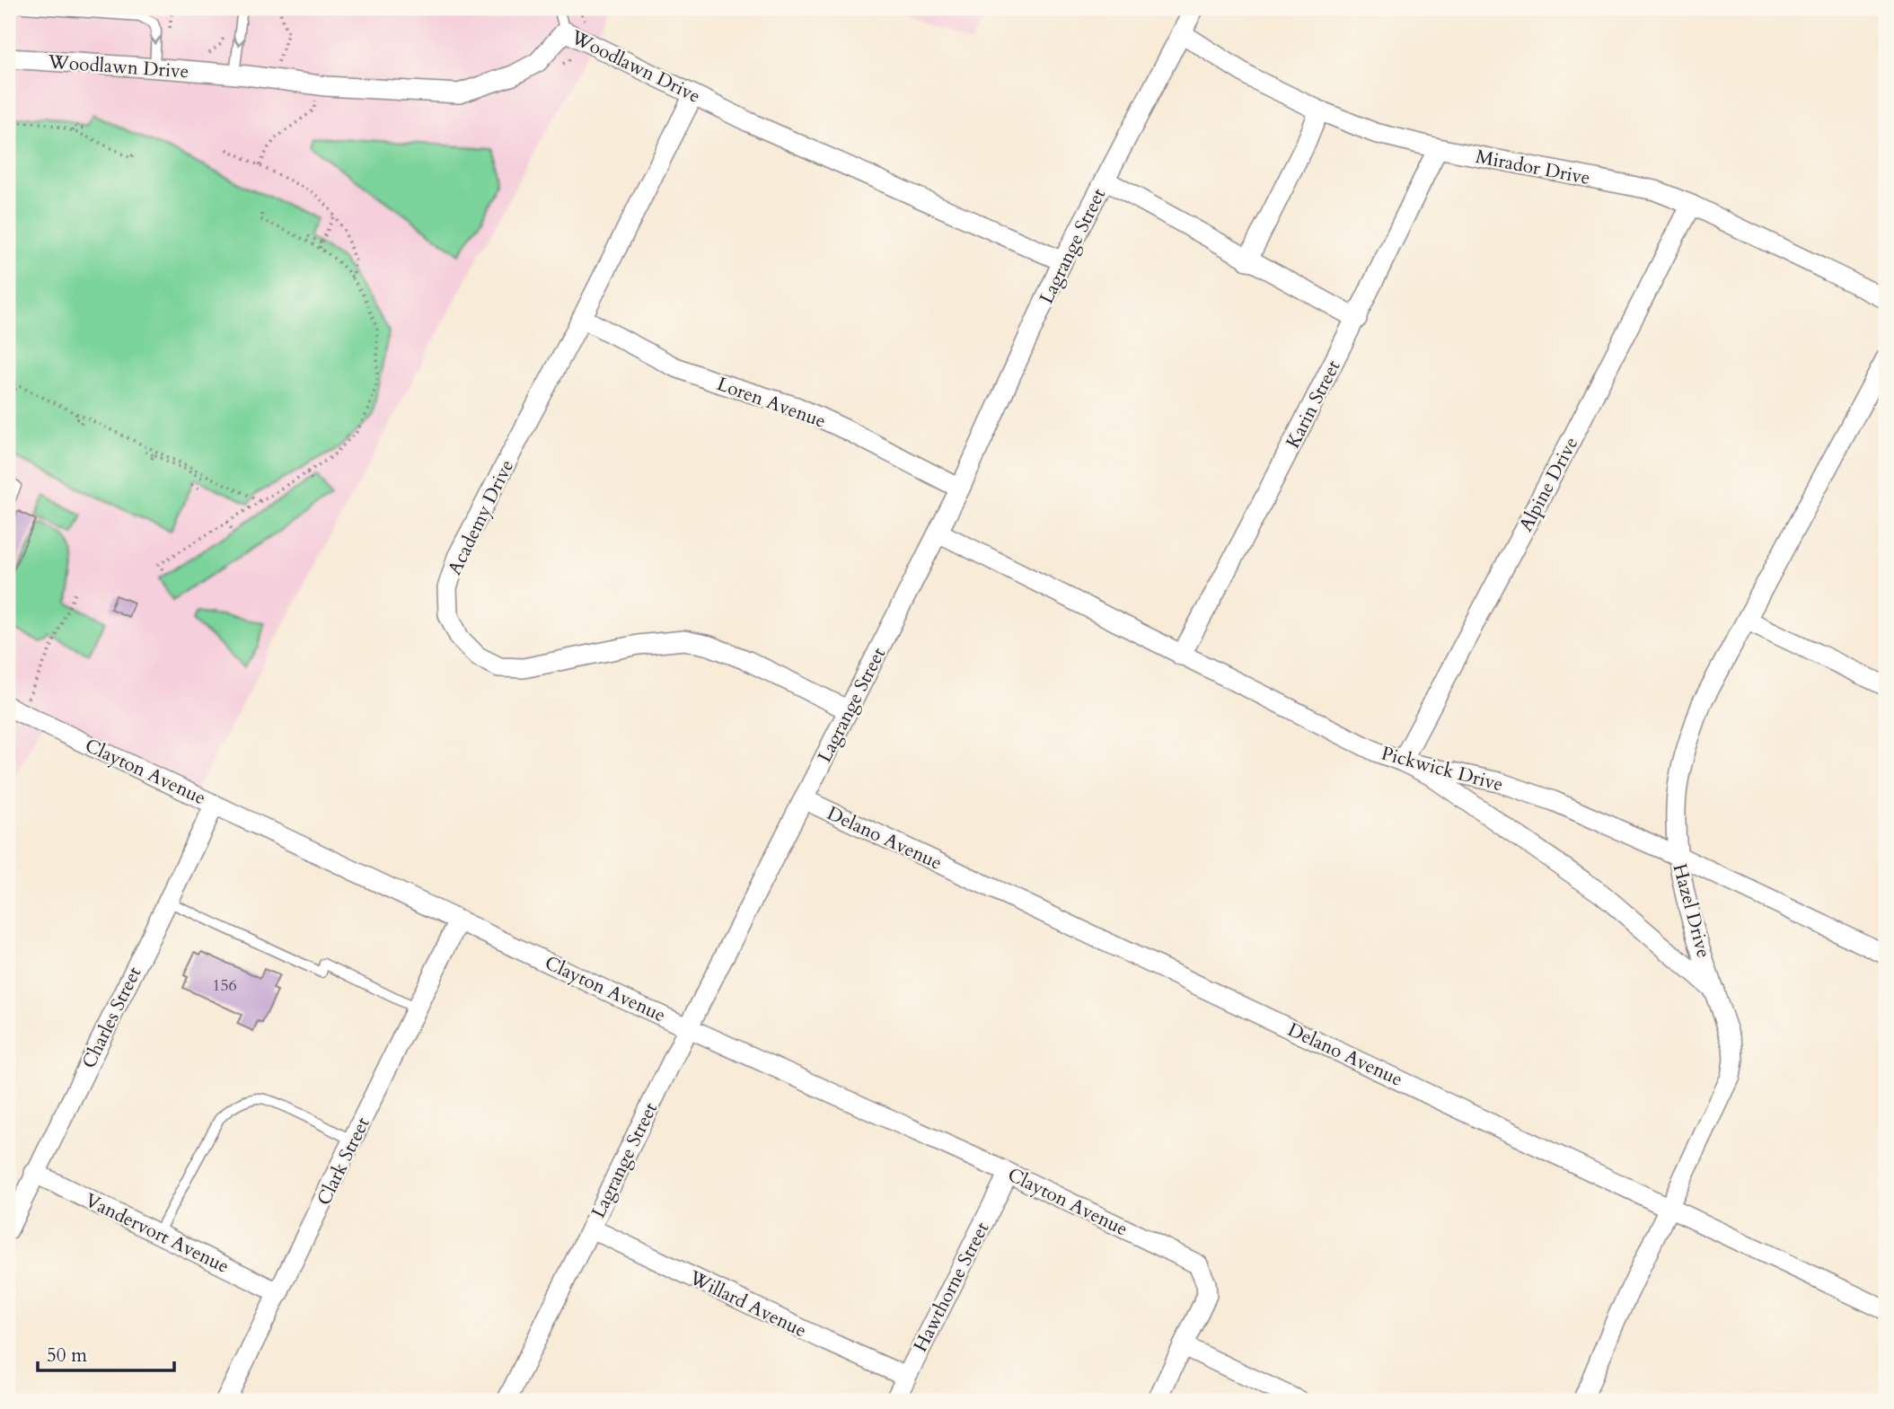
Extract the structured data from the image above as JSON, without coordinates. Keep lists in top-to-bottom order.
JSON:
{
  "streets": {
    "street": [
      "Woodlawn Drive",
      "Mirador Drive",
      "Lagrange Street",
      "Loren Avenue",
      "Karin Street",
      "Alpine Drive",
      "Academy Drive",
      "Pickwick Drive",
      "Clayton Avenue",
      "Delano Avenue",
      "Hazel Drive",
      "Charles Street",
      "Clark Street",
      "Vandervort Avenue",
      "Hawthorne Street",
      "Willard Avenue"
    ]
  },
  "crossings": [
    ["Woodlawn Drive", "Lagrange Street"],
    ["Woodlawn Drive", "Academy Drive"],
    ["Mirador Drive", "Lagrange Street"],
    ["Mirador Drive", "Karin Street"],
    ["Mirador Drive", "Alpine Drive"],
    ["Lagrange Street", "Loren Avenue"],
    ["Lagrange Street", "Academy Drive"],
    ["Lagrange Street", "Pickwick Drive"],
    ["Lagrange Street", "Clayton Avenue"],
    ["Lagrange Street", "Delano Avenue"],
    ["Lagrange Street", "Willard Avenue"],
    ["Loren Avenue", "Academy Drive"],
    ["Karin Street", "Pickwick Drive"],
    ["Alpine Drive", "Pickwick Drive"],
    ["Pickwick Drive", "Hazel Drive"],
    ["Clayton Avenue", "Charles Street"],
    ["Clayton Avenue", "Clark Street"],
    ["Clayton Avenue", "Hawthorne Street"],
    ["Delano Avenue", "Hazel Drive"],
    ["Charles Street", "Vandervort Avenue"],
    ["Clark Street", "Vandervort Avenue"],
    ["Hawthorne Street", "Willard Avenue"]
  ],
  "house_numbers": ["156"],
  "scale_bar": "50 m"
}
